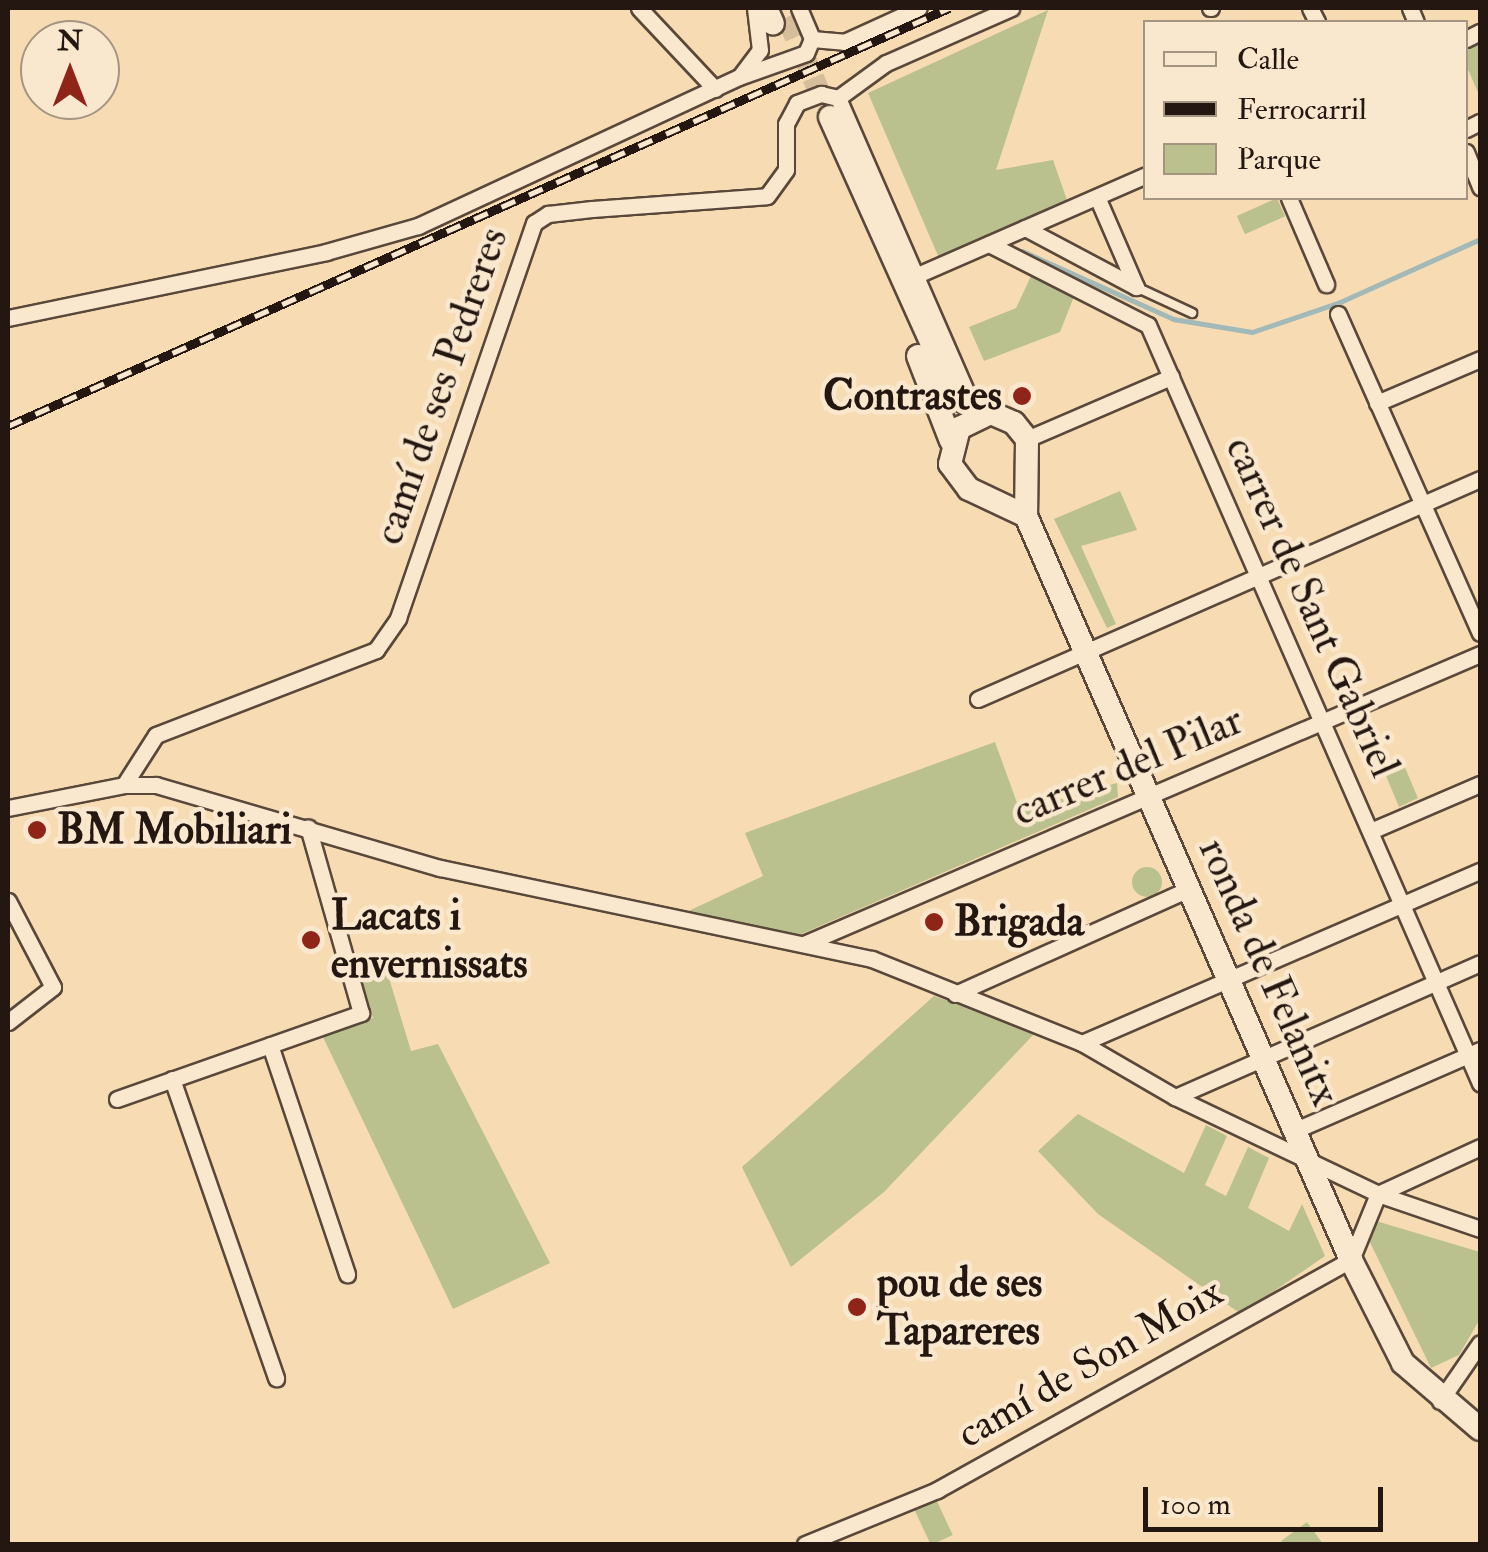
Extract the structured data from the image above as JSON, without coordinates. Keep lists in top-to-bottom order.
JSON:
{
  "streets": {
    "main road": ["ronda de Felanitx"],
    "street": [
      "camí de ses Pedreres",
      "carrer de Sant Gabriel",
      "carrer del Pilar",
      "camí de Son Moix"
    ]
  },
  "crossings": [
    ["carrer de Sant Gabriel", "carrer del Pilar"],
    ["carrer del Pilar", "ronda de Felanitx"],
    ["ronda de Felanitx", "camí de Son Moix"]
  ],
  "places": [
    "Contrastes",
    "BM Mobiliari",
    "Brigada",
    "Lacats i envernissats",
    "pou de ses Tapareres"
  ],
  "legend": ["Calle", "Ferrocarril", "Parque"],
  "scale_bar": "100 m",
  "north": "top"
}
